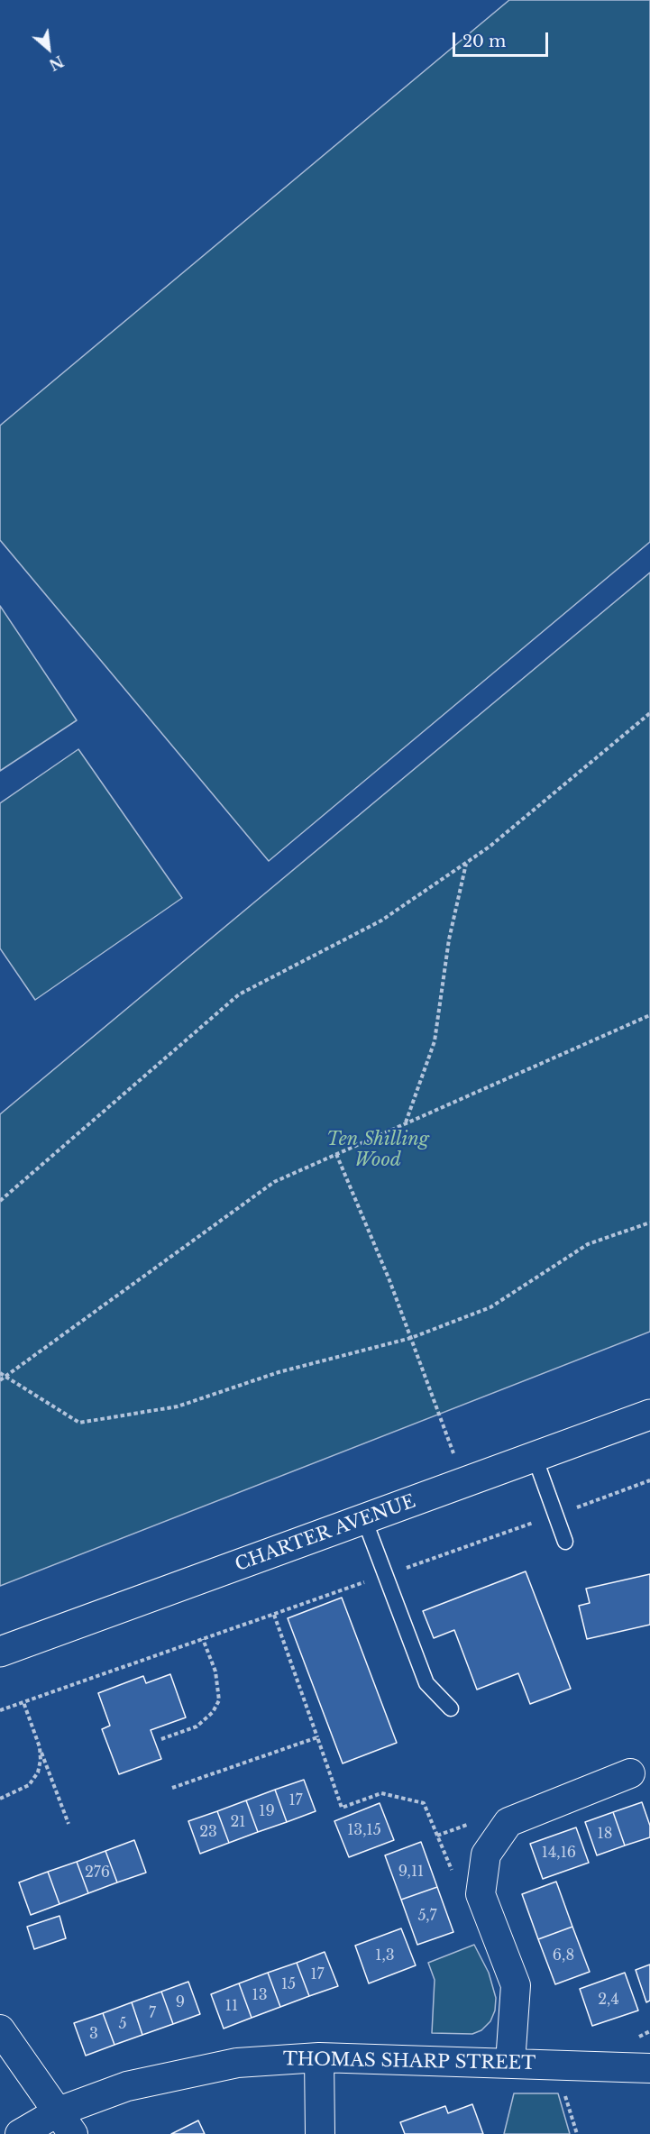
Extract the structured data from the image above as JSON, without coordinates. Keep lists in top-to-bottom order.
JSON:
{
  "streets": {
    "street": ["CHARTER AVENUE", "THOMAS SHARP STREET"]
  },
  "parks": ["Ten Shilling Wood"],
  "house_numbers": [
    "17",
    "19",
    "21",
    "13,15",
    "23",
    "18",
    "14,16",
    "9,11",
    "276",
    "5,7",
    "1,3",
    "6,8",
    "17",
    "15",
    "13",
    "2,4",
    "9",
    "11",
    "7",
    "5",
    "3"
  ],
  "scale_bar": "20 m",
  "north": "bottom right"
}
